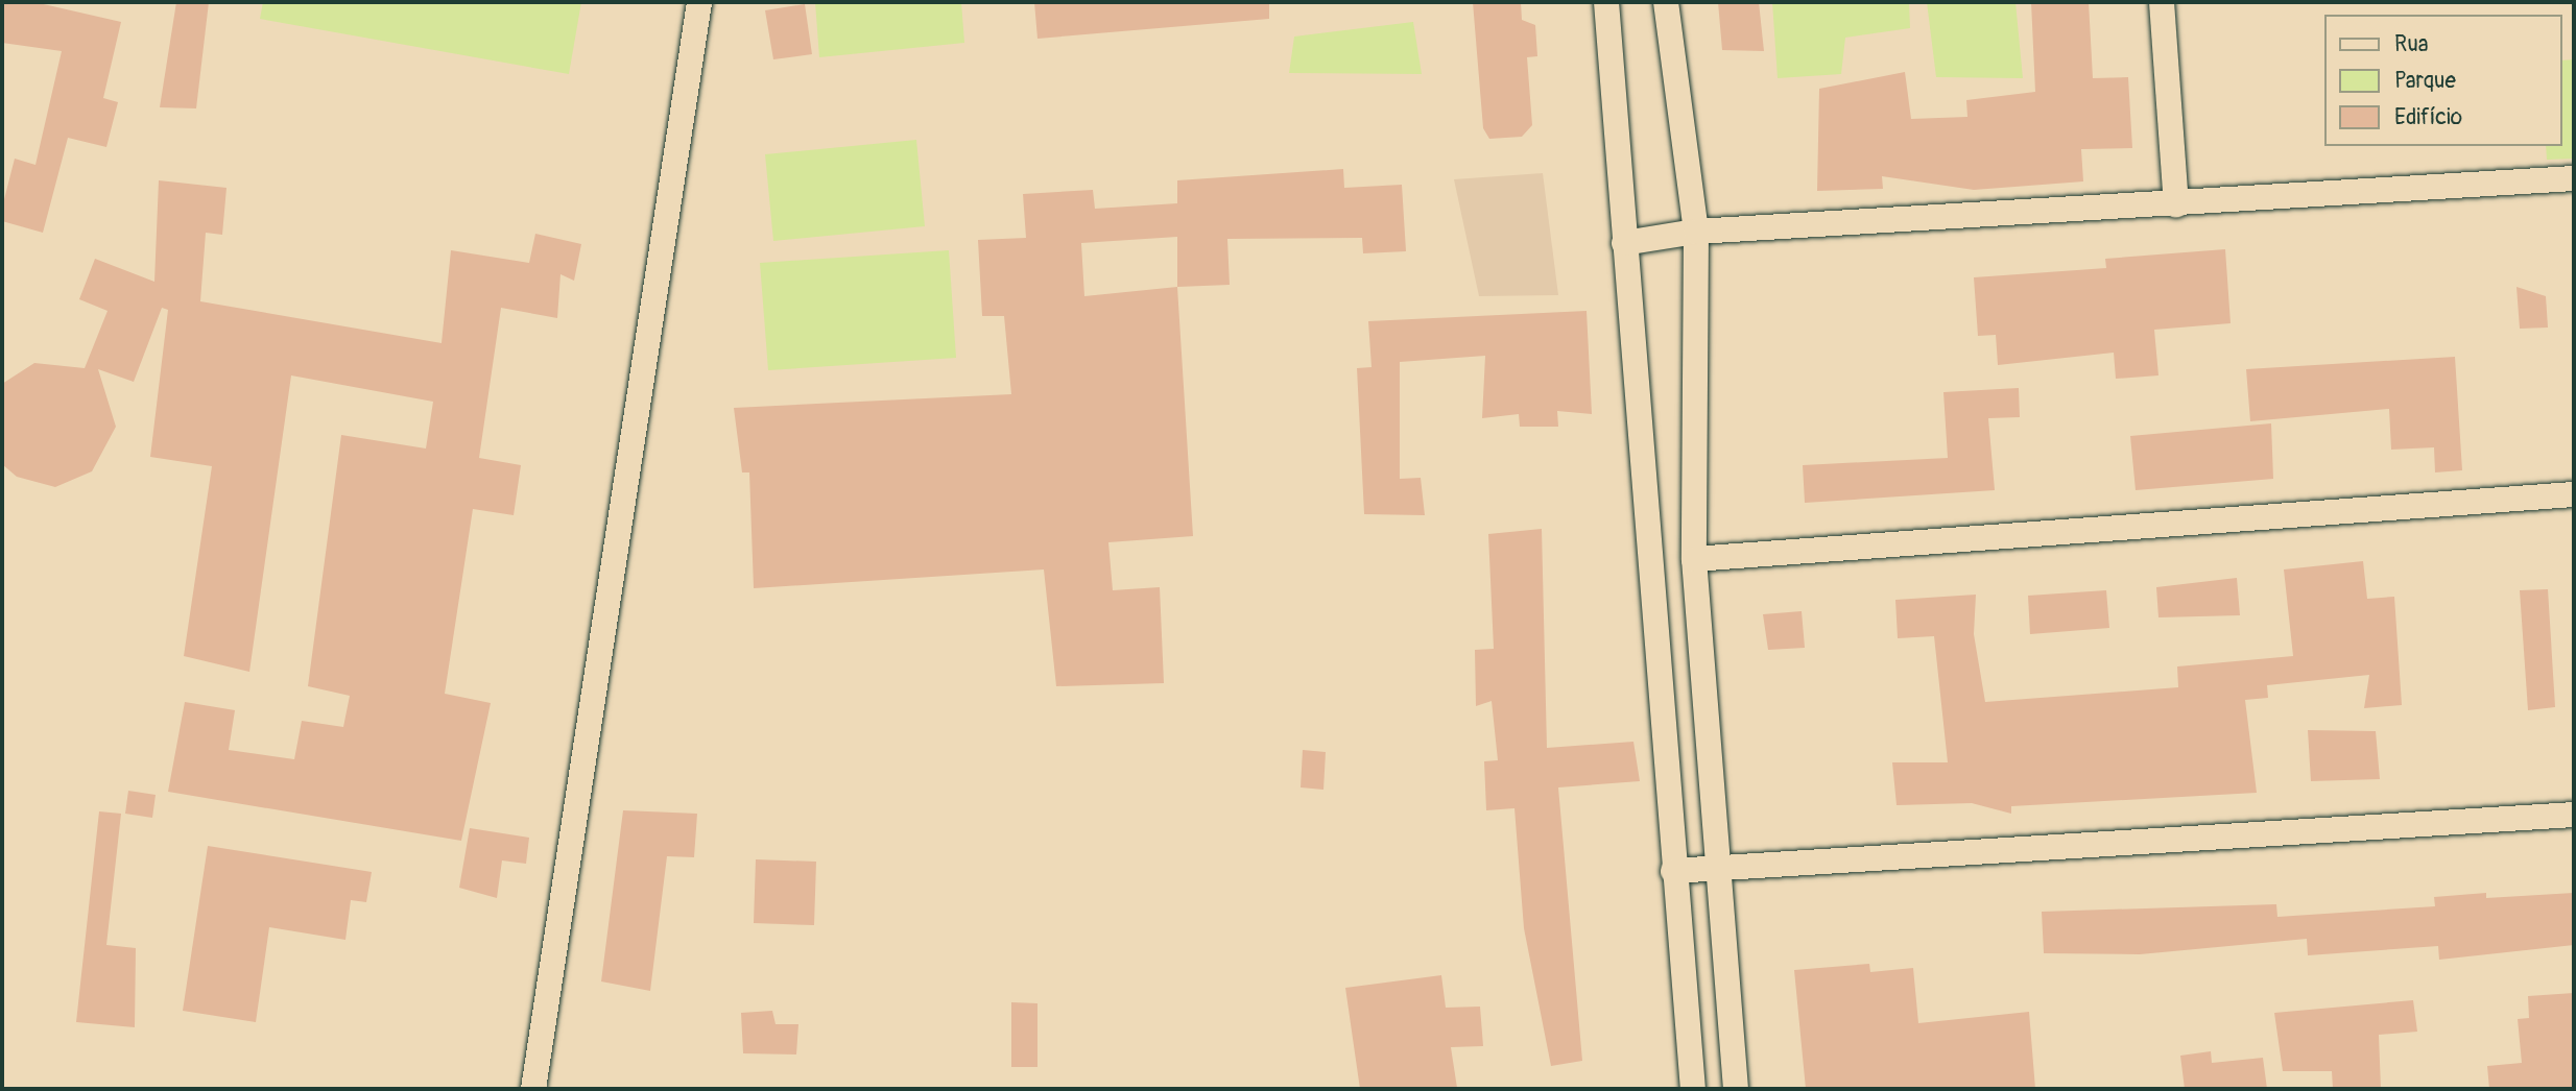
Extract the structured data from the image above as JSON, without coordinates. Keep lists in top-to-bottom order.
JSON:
{
  "legend": ["Rua", "Parque", "Edifício"]
}
